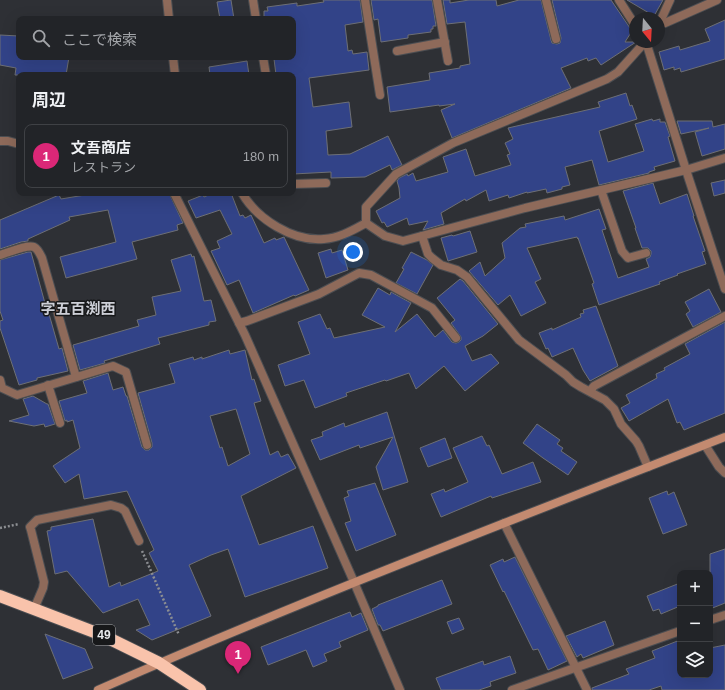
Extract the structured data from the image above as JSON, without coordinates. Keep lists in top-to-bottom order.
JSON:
{
  "streets": {
    "highway": ["49"]
  },
  "districts": ["字五百渕西"],
  "north": "bottom",
  "page": {
    "search": "ここで検索",
    "heading": "周辺",
    "list": [
      {
        "mark": "1",
        "name": "文吾商店",
        "note": "レストラン",
        "value": "180 m"
      }
    ],
    "map_buttons": ["+", "−"],
    "pins": "1"
  }
}
